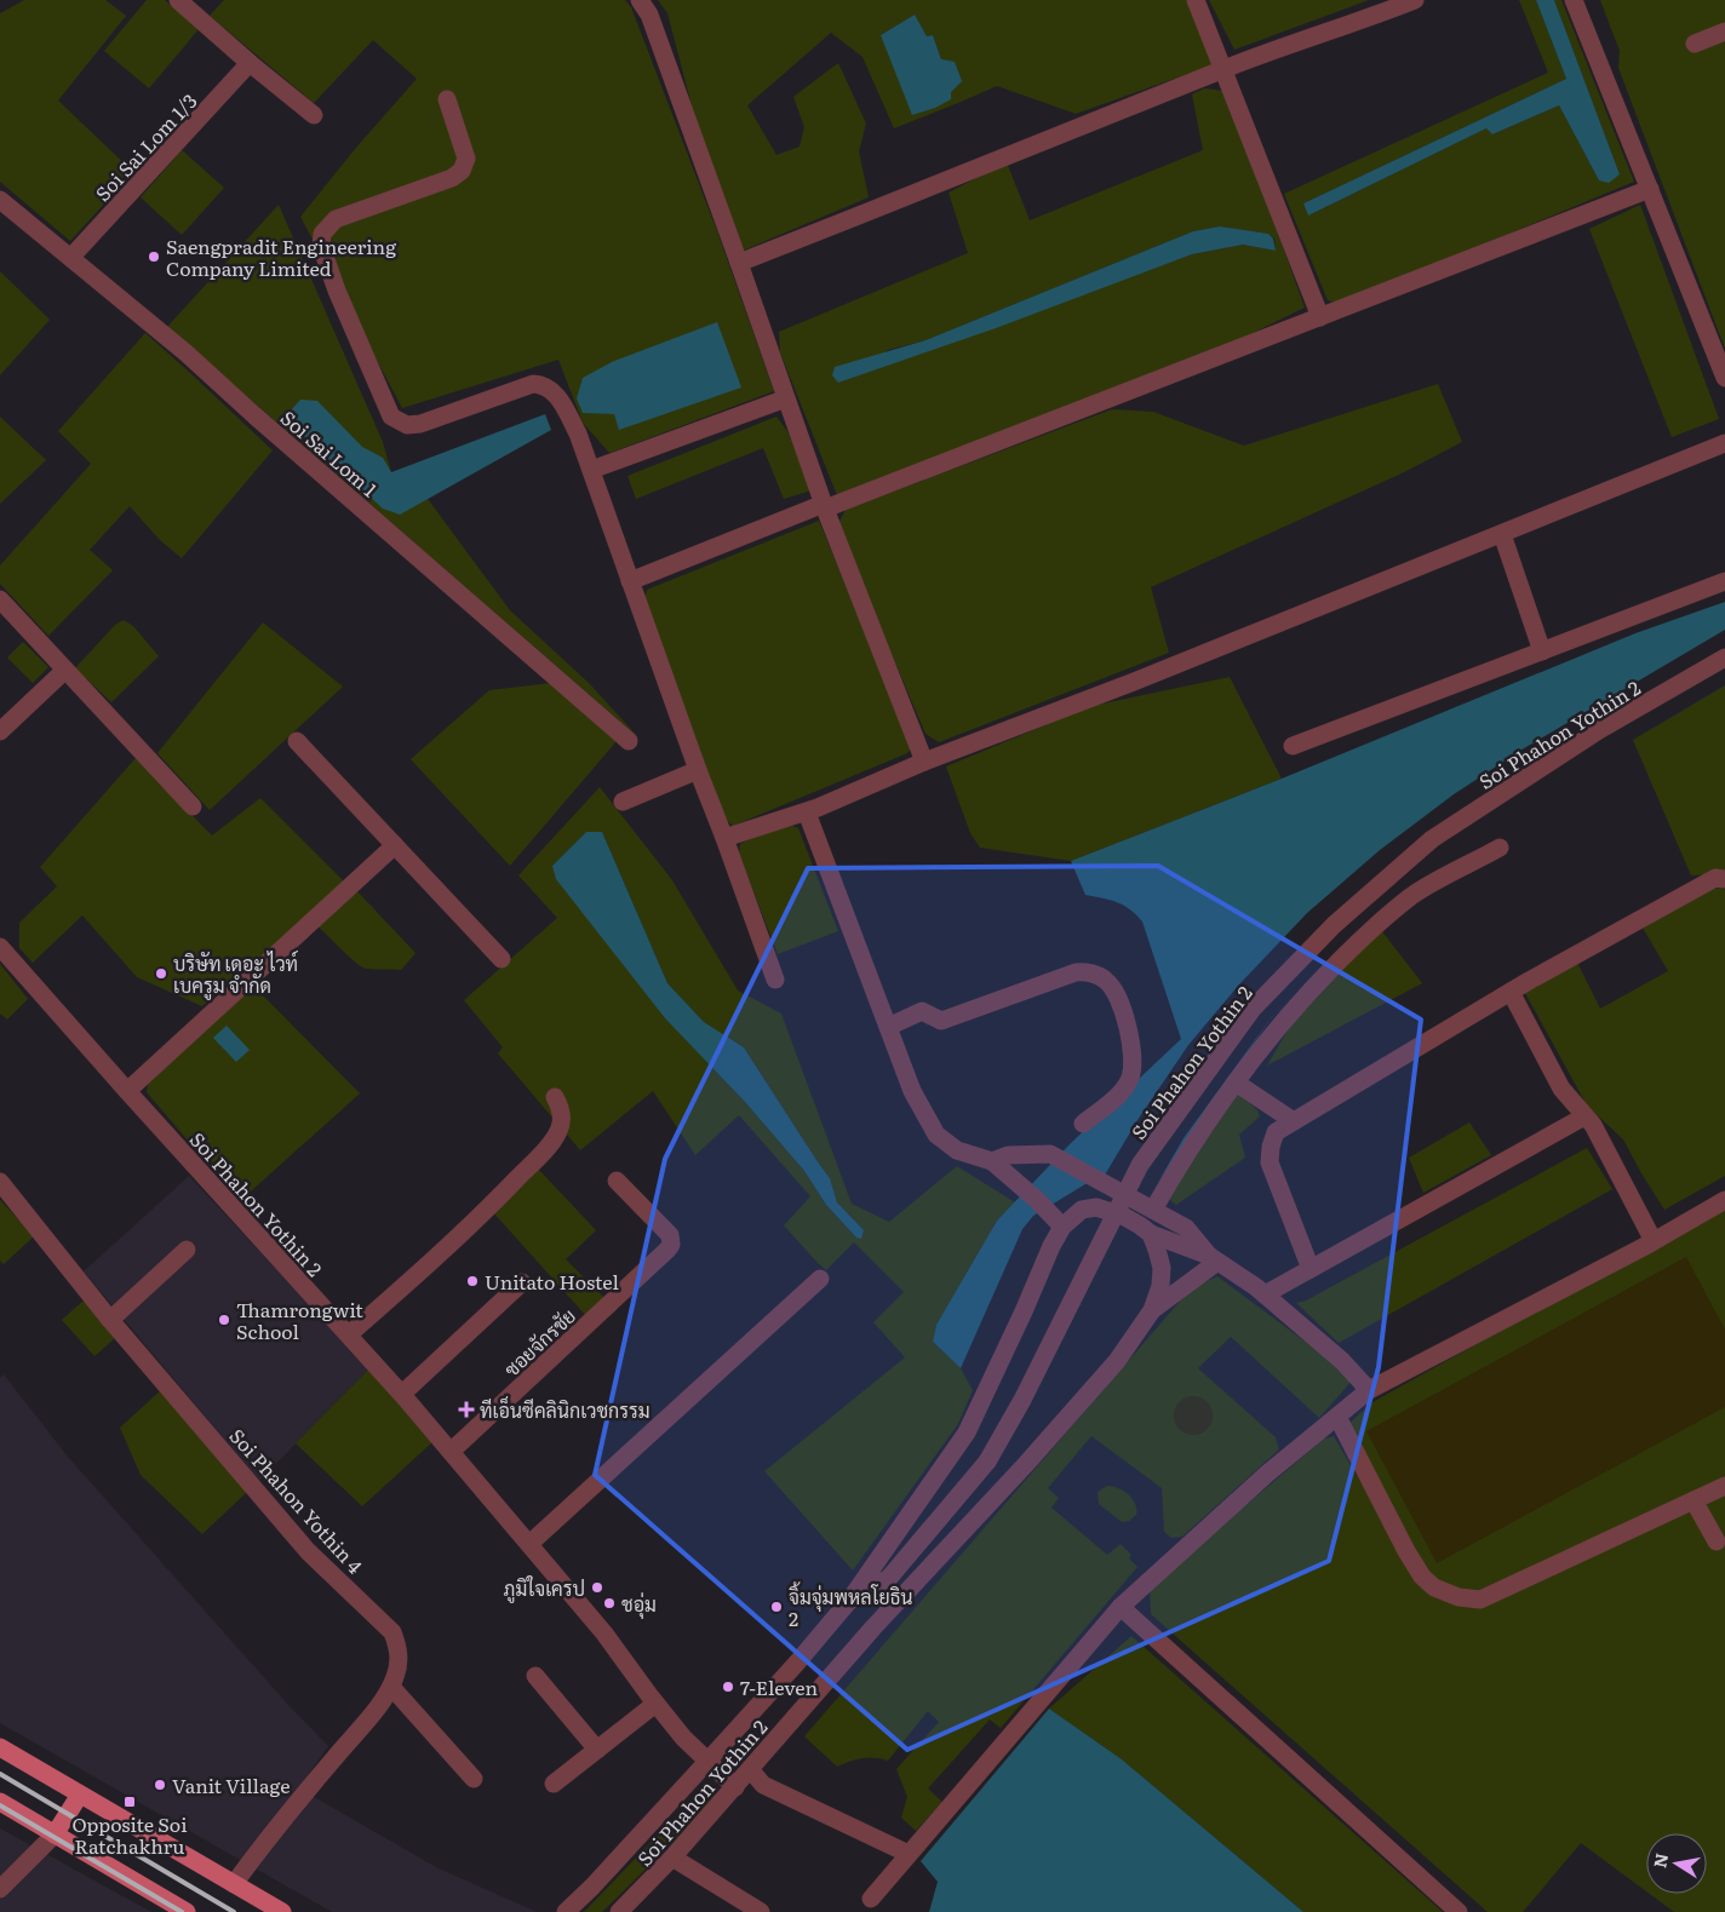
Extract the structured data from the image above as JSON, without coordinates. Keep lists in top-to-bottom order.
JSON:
{
  "streets": {
    "street": [
      "Soi Sai Lom 1/3",
      "Soi Sai Lom 1",
      "Soi Phahon Yothin 2",
      "ซอยจักรชัย",
      "Soi Phahon Yothin 4"
    ]
  },
  "crossings": [
    ["Soi Sai Lom 1/3", "Soi Sai Lom 1"],
    ["Soi Phahon Yothin 2", "ซอยจักรชัย"]
  ],
  "places": {
    "other": [
      "Saengpradit Engineering Company Limited",
      "บริษัท เดอะ ไวท์ เบครูม จำกัด",
      "Unitato Hostel",
      "Thamrongwit School",
      "ภูมิใจเครป",
      "ชอุ่ม",
      "จิ้มจุ่มพหลโยธิน 2",
      "7-Eleven",
      "Vanit Village"
    ],
    "health": ["ทีเอ็นซีคลินิกเวชกรรม"],
    "transit": ["Opposite Soi Ratchakhru"]
  },
  "north": "left"
}
